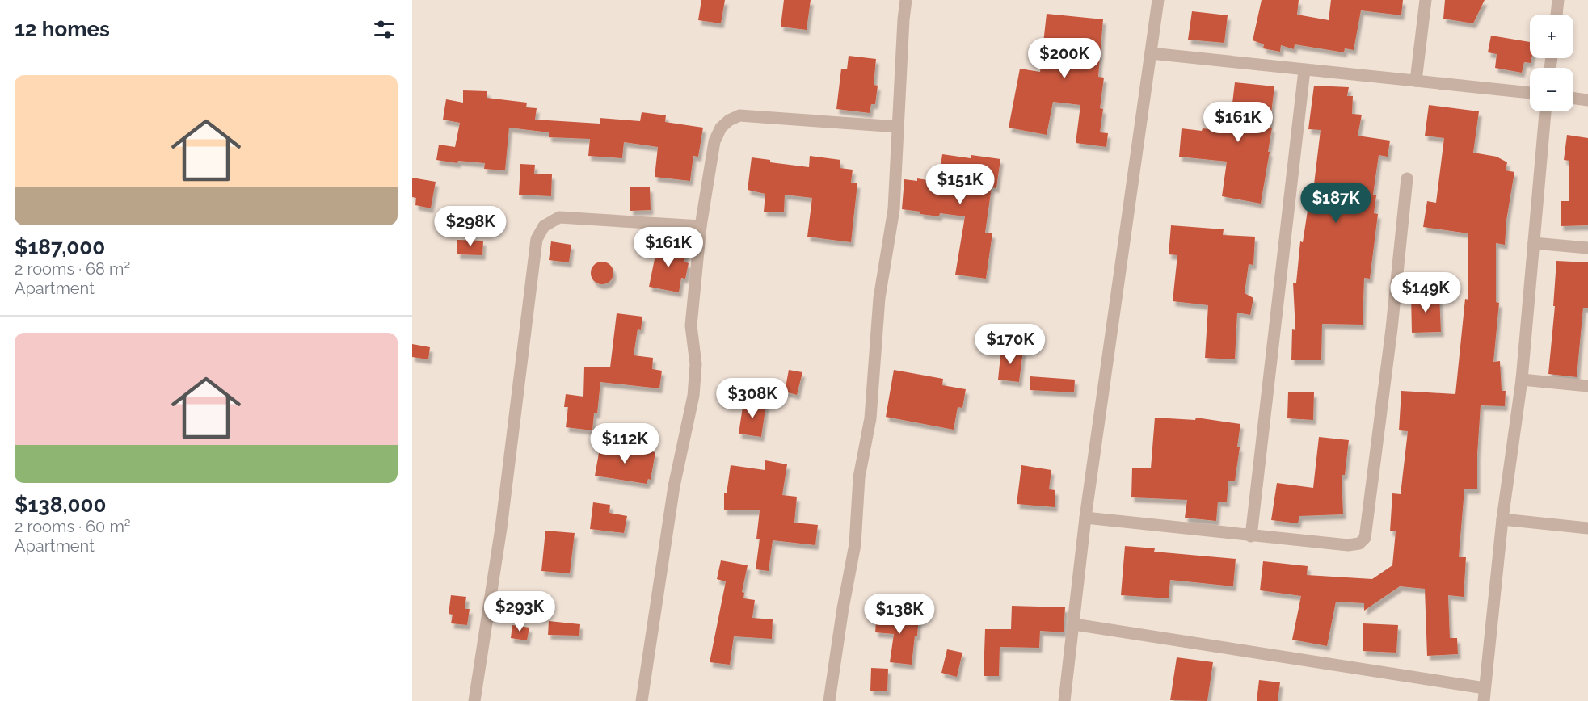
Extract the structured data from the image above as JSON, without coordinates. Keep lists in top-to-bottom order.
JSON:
{
  "page": {
    "heading": "12 homes",
    "map_buttons": ["+", "−"],
    "price": [
      "$200K",
      "$161K",
      "$151K",
      "$187K",
      "$298K",
      "$161K",
      "$149K",
      "$170K",
      "$308K",
      "$112K",
      "$293K",
      "$138K"
    ],
    "list": [
      {
        "name": "$187,000",
        "note": "2 rooms · 68 m² · Apartment"
      },
      {
        "name": "$138,000",
        "note": "2 rooms · 60 m² · Apartment"
      }
    ]
  }
}
